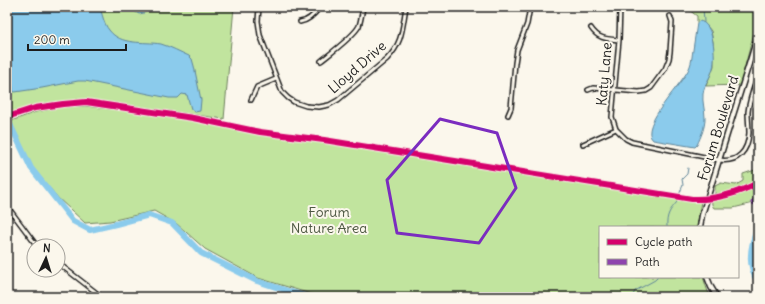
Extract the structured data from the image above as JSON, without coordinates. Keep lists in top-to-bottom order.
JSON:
{
  "streets": {
    "street": ["Lloyd Drive", "Katy Lane", "Forum Boulevard"]
  },
  "parks": ["Forum Nature Area"],
  "legend": ["Cycle path", "Path"],
  "scale_bar": "200 m",
  "north": "top"
}
